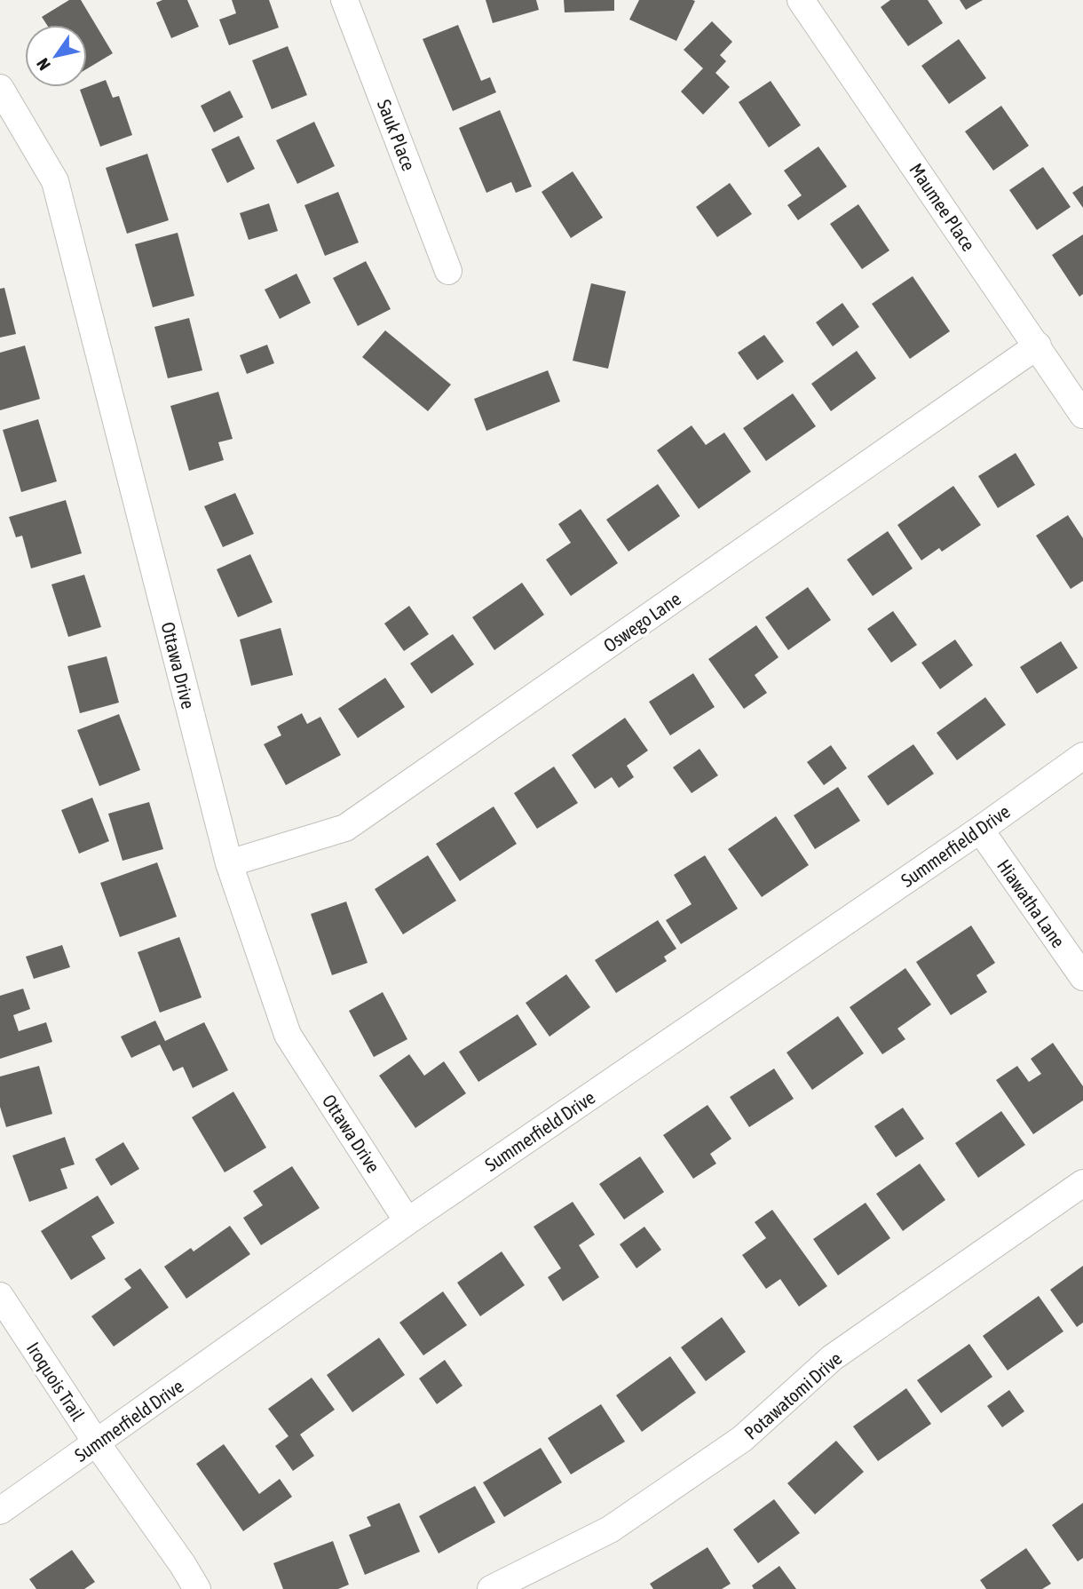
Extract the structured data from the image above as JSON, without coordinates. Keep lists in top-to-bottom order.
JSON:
{
  "streets": {
    "street": [
      "Sauk Place",
      "Maumee Place",
      "Oswego Lane",
      "Ottawa Drive",
      "Summerfield Drive",
      "Hiawatha Lane",
      "Iroquois Trail",
      "Potawatomi Drive"
    ]
  },
  "crossings": [
    ["Maumee Place", "Oswego Lane"],
    ["Oswego Lane", "Ottawa Drive"],
    ["Ottawa Drive", "Summerfield Drive"],
    ["Summerfield Drive", "Hiawatha Lane"],
    ["Summerfield Drive", "Iroquois Trail"]
  ],
  "north": "bottom left"
}
